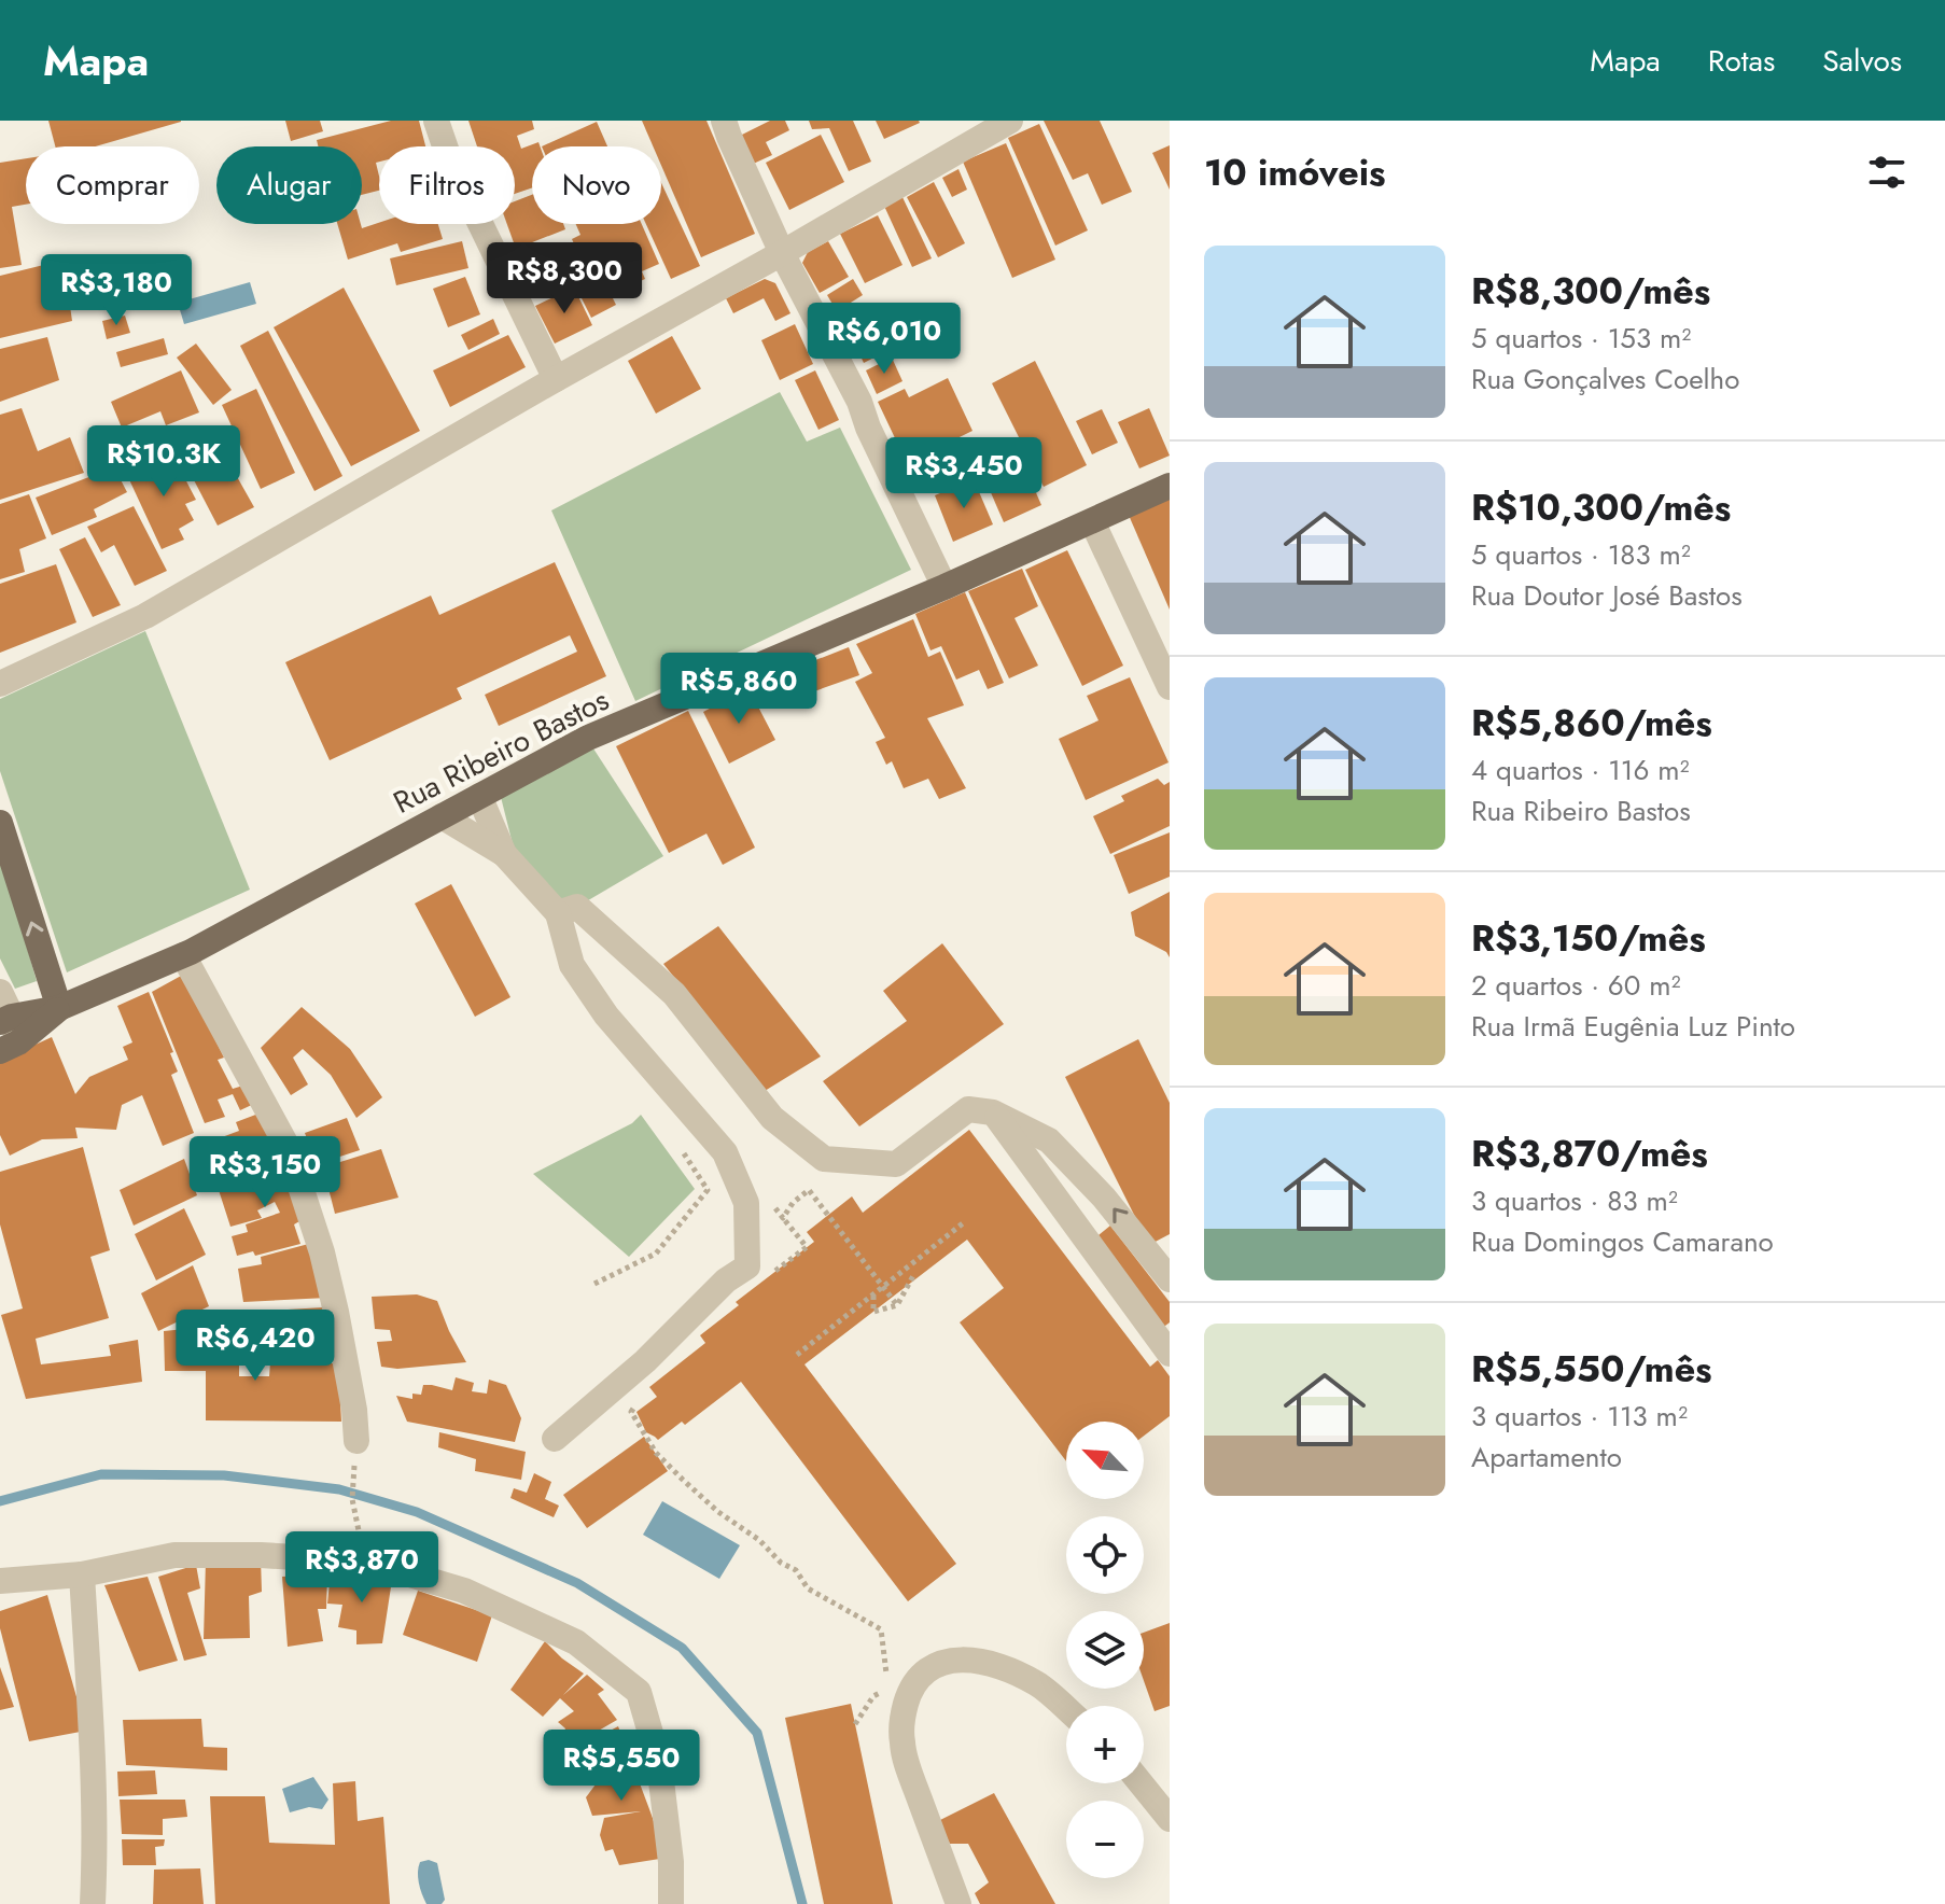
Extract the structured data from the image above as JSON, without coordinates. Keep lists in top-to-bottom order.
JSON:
{
  "streets": {
    "main road": ["Rua Ribeiro Bastos"]
  },
  "north": "top left",
  "page": {
    "header": "Mapa",
    "nav": ["Mapa", "Rotas", "Salvos"],
    "heading": "10 imóveis",
    "chip": [
      "Comprar",
      "Alugar",
      "Filtros",
      "Novo"
    ],
    "list": [
      {
        "name": "R$8,300/mês",
        "note": "5 quartos · 153 m² · Rua Gonçalves Coelho"
      },
      {
        "name": "R$10,300/mês",
        "note": "5 quartos · 183 m² · Rua Doutor José Bastos"
      },
      {
        "name": "R$5,860/mês",
        "note": "4 quartos · 116 m² · Rua Ribeiro Bastos"
      },
      {
        "name": "R$3,150/mês",
        "note": "2 quartos · 60 m² · Rua Irmã Eugênia Luz Pinto"
      },
      {
        "name": "R$3,870/mês",
        "note": "3 quartos · 83 m² · Rua Domingos Camarano"
      },
      {
        "name": "R$5,550/mês",
        "note": "3 quartos · 113 m² · Apartamento"
      }
    ],
    "price": [
      "R$8,300",
      "R$3,180",
      "R$6,010",
      "R$10.3K",
      "R$3,450",
      "R$5,860",
      "R$3,150",
      "R$6,420",
      "R$3,870",
      "R$5,550"
    ],
    "map_buttons": ["+", "−"]
  }
}
